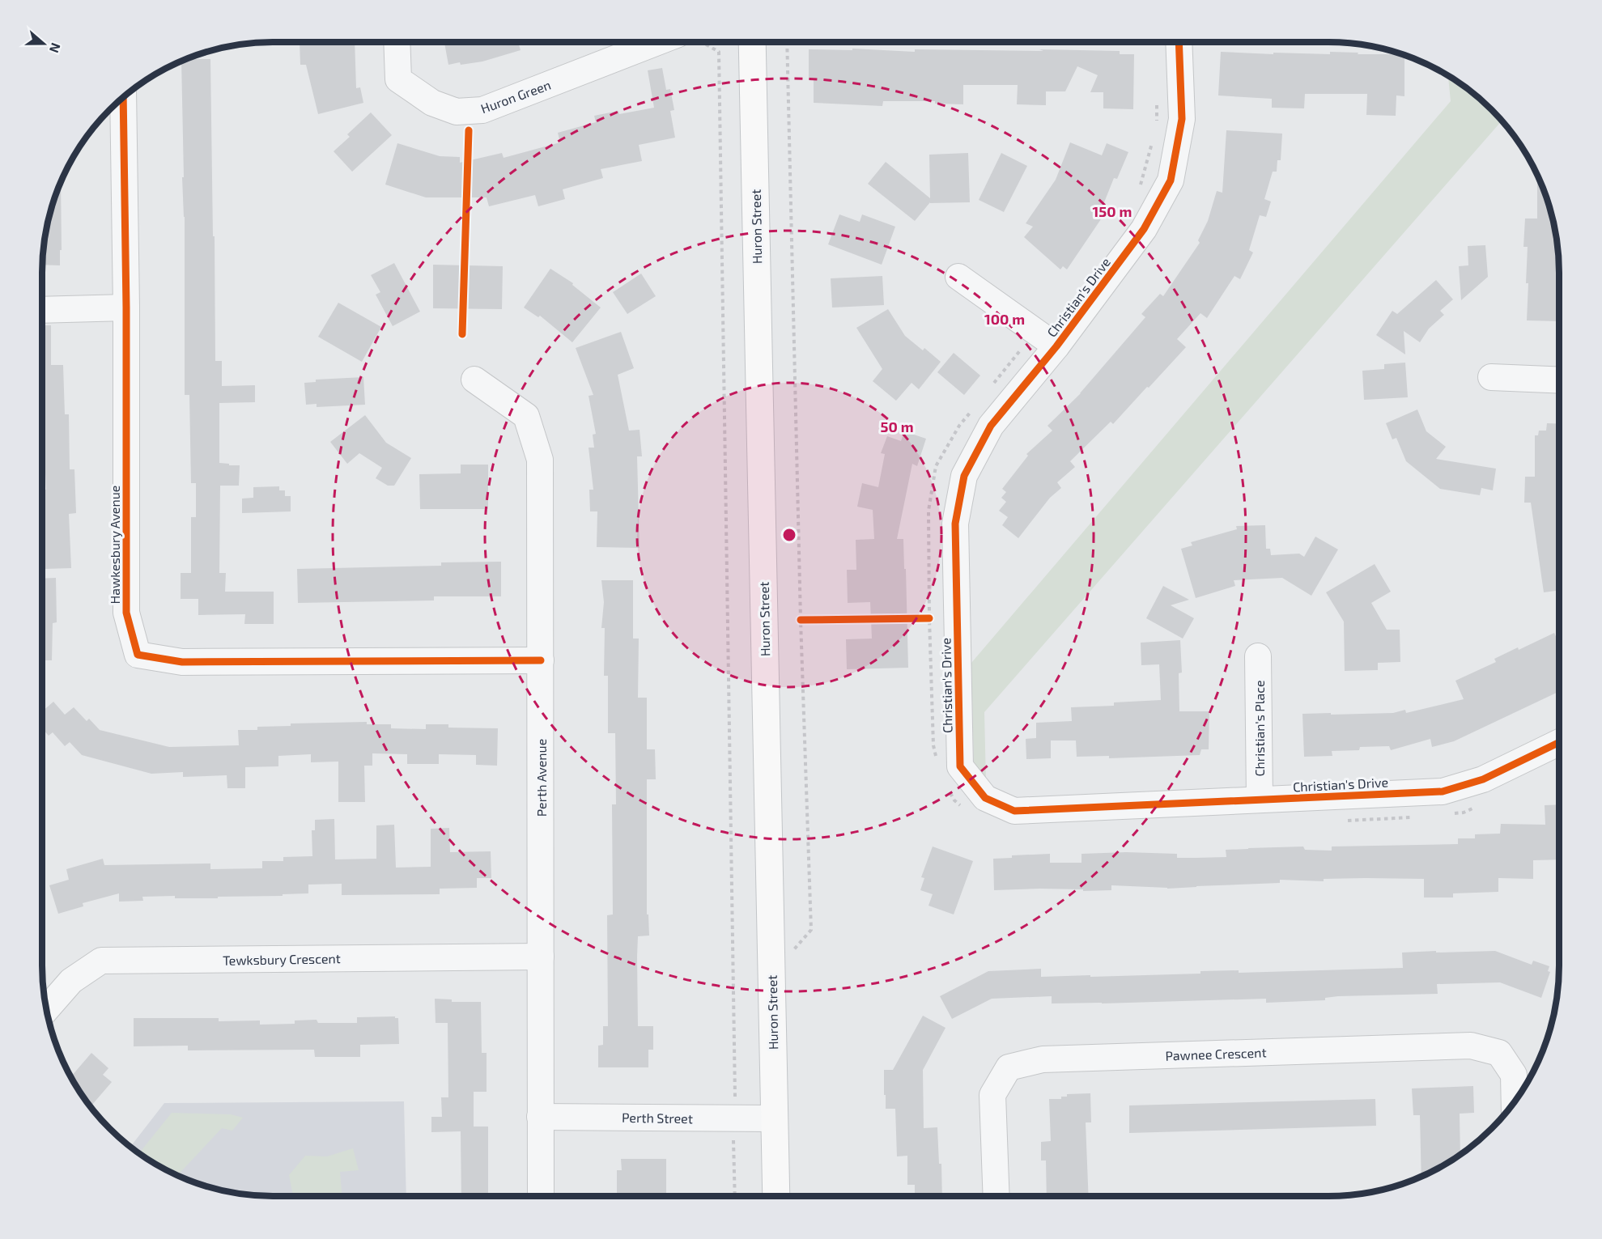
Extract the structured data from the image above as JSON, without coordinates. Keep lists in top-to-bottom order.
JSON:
{
  "streets": {
    "main road": ["Huron Street"],
    "street": [
      "Huron Green",
      "Christian's Drive",
      "Hawkesbury Avenue",
      "Christian's Place",
      "Perth Avenue",
      "Tewksbury Crescent",
      "Pawnee Crescent",
      "Perth Street"
    ]
  },
  "crossings": [
    ["Huron Street", "Perth Street"],
    ["Christian's Drive", "Christian's Place"],
    ["Hawkesbury Avenue", "Perth Avenue"],
    ["Perth Avenue", "Tewksbury Crescent"],
    ["Perth Avenue", "Perth Street"]
  ],
  "north": "right",
  "rings": ["150 m", "100 m", "50 m"]
}
